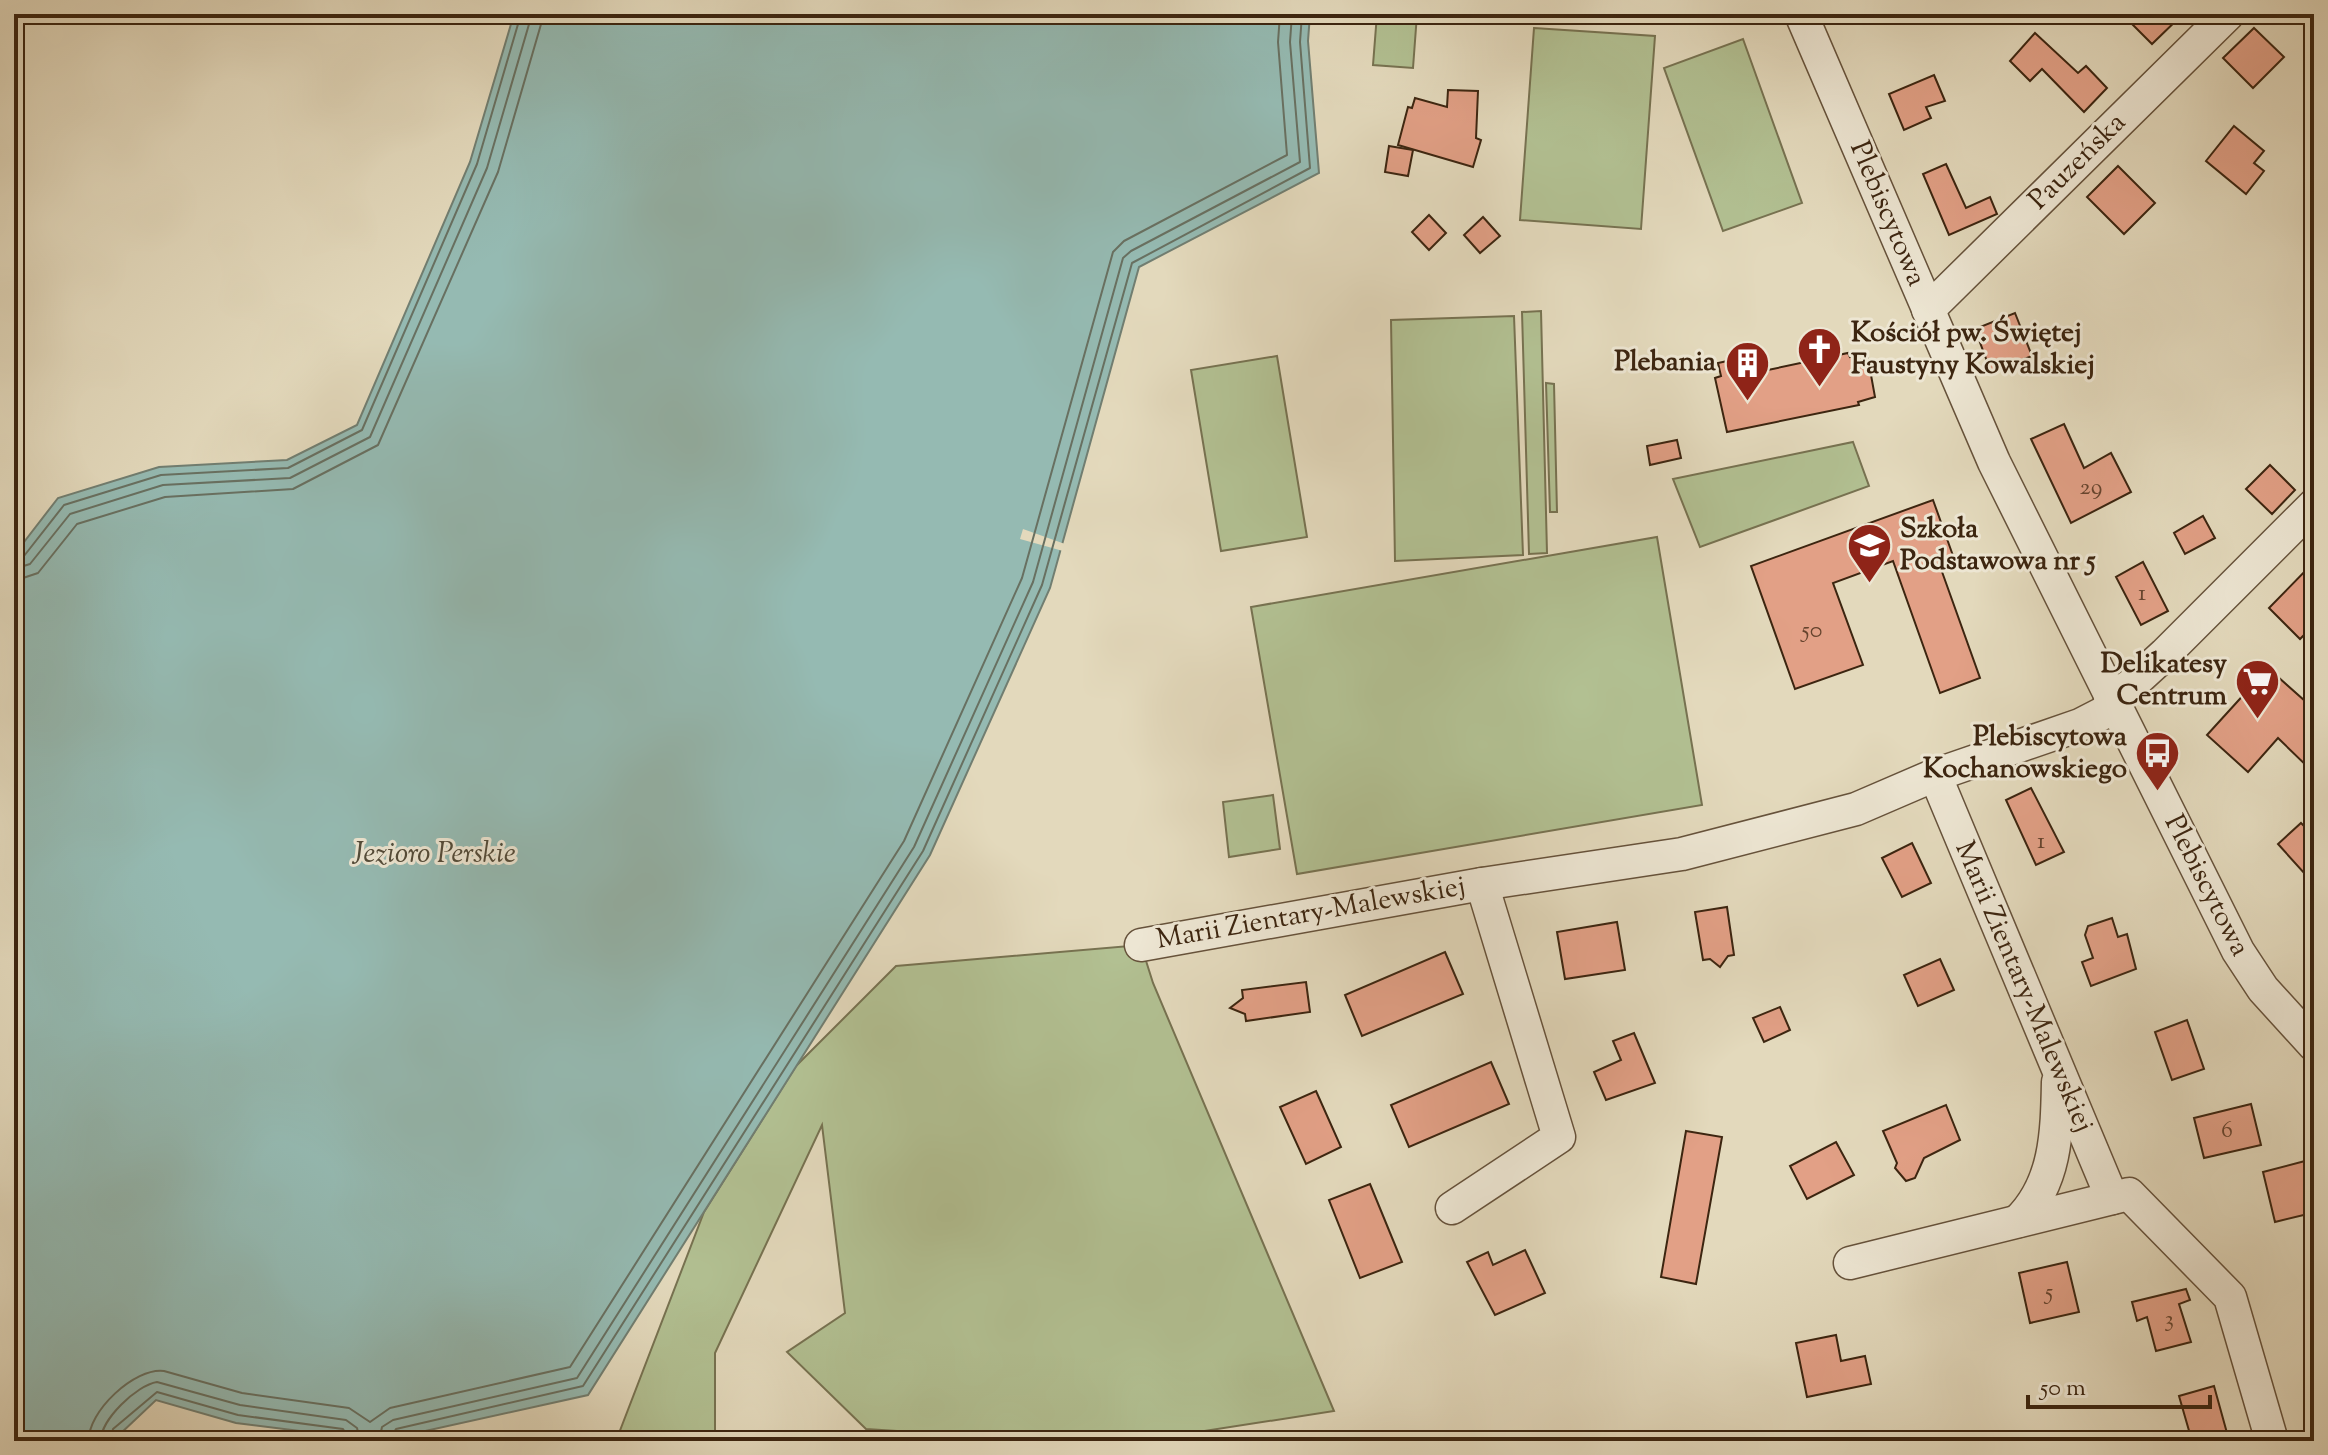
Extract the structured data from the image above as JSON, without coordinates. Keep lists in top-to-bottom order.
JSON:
{
  "streets": {
    "street": ["Pauzeńska", "Plebiscytowa", "Marii Zientary-Malewskiej"]
  },
  "crossings": [
    ["Pauzeńska", "Plebiscytowa"],
    ["Plebiscytowa", "Marii Zientary-Malewskiej"]
  ],
  "water": ["Jezioro Perskie"],
  "places": {
    "church": ["Kościół pw. Świętej Faustyny Kowalskiej"],
    "building": ["Plebania"],
    "school or university": ["Szkoła Podstawowa nr 5"],
    "supermarket": ["Delikatesy Centrum"],
    "bus stop": ["Plebiscytowa Kochanowskiego"]
  },
  "house_numbers": [
    "29",
    "1",
    "50",
    "1",
    "6",
    "5",
    "3"
  ],
  "scale_bar": "50 m"
}
